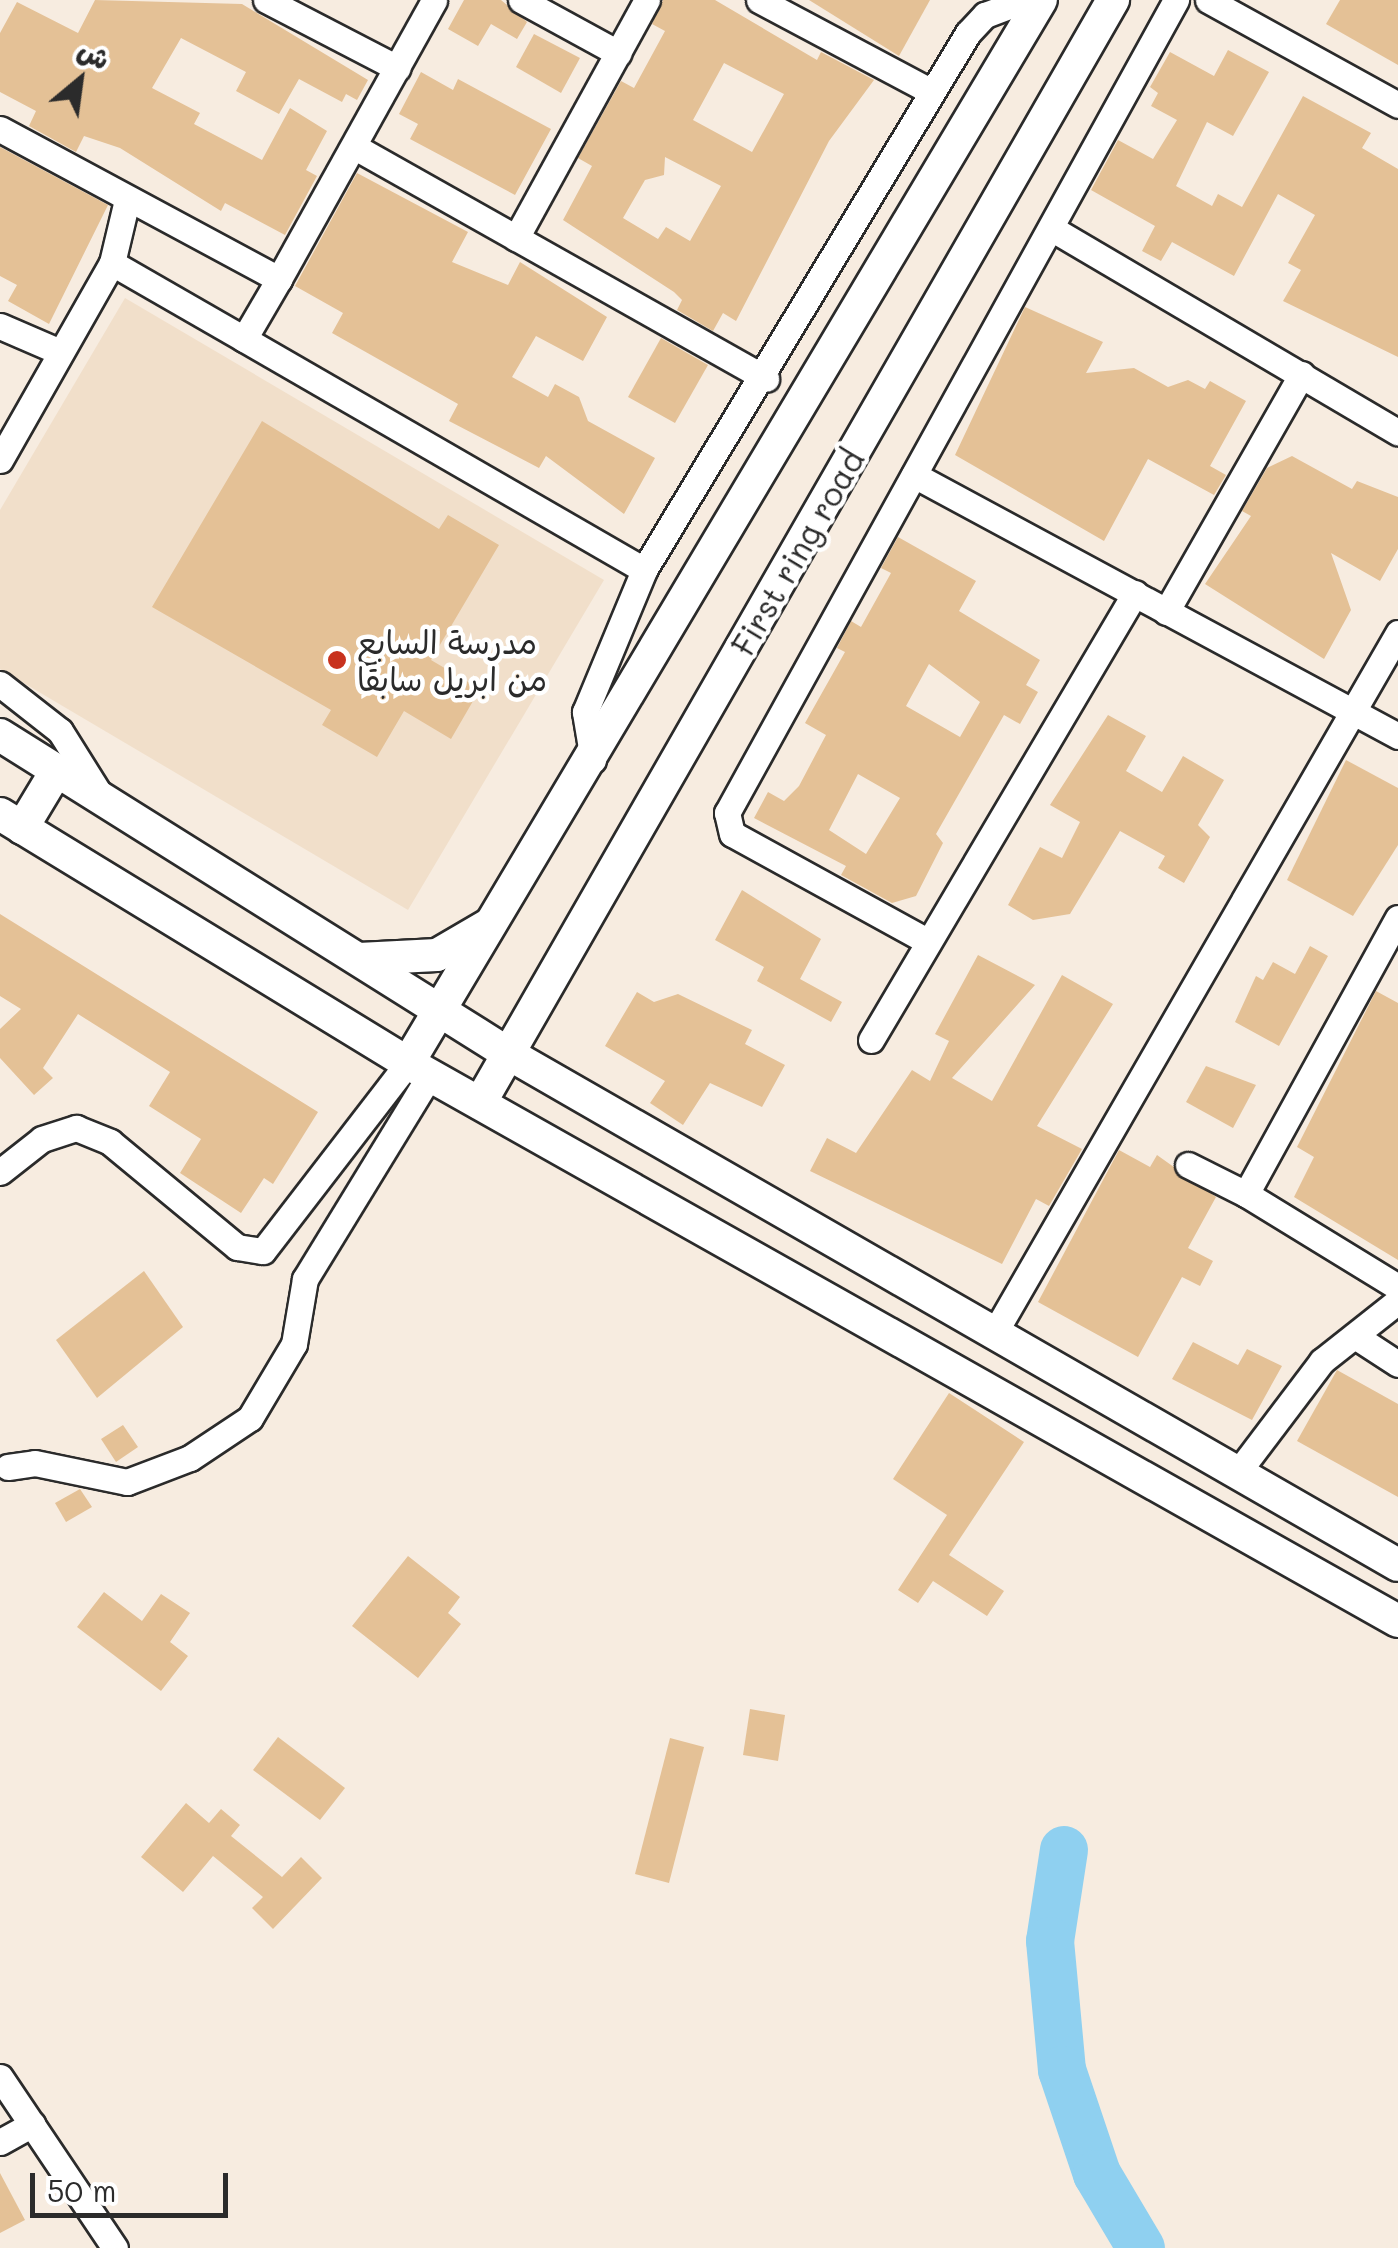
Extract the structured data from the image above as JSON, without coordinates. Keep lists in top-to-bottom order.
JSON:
{
  "streets": {
    "main road": ["First ring road"]
  },
  "places": ["مدرسة السابع من ابريل سابقا"],
  "scale_bar": "50 m",
  "north": "top right"
}
